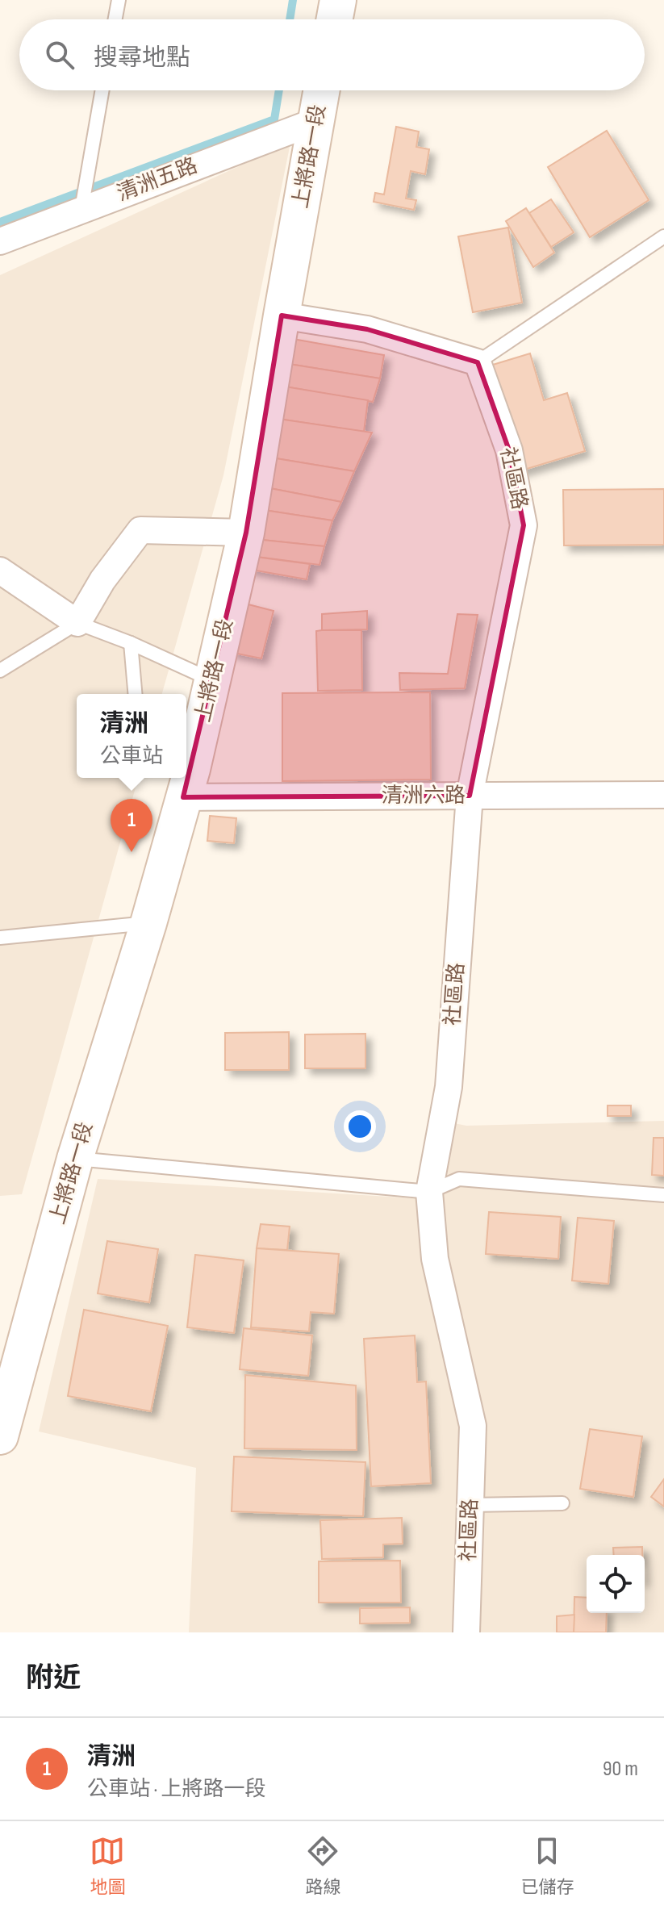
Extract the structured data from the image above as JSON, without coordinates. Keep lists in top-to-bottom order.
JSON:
{
  "streets": {
    "main road": ["上將路一段"],
    "street": ["清洲五路", "社區路", "清洲六路"]
  },
  "crossings": [
    ["上將路一段", "清洲五路"],
    ["社區路", "清洲六路"]
  ],
  "page": {
    "search": "搜尋地點",
    "popup": ["清洲", "公車站"],
    "pins": "1",
    "heading": "附近",
    "list": [
      {
        "mark": "1",
        "name": "清洲",
        "note": "公車站 · 上將路一段",
        "value": "90 m"
      }
    ],
    "nav": ["地圖", "路線", "已儲存"]
  }
}
